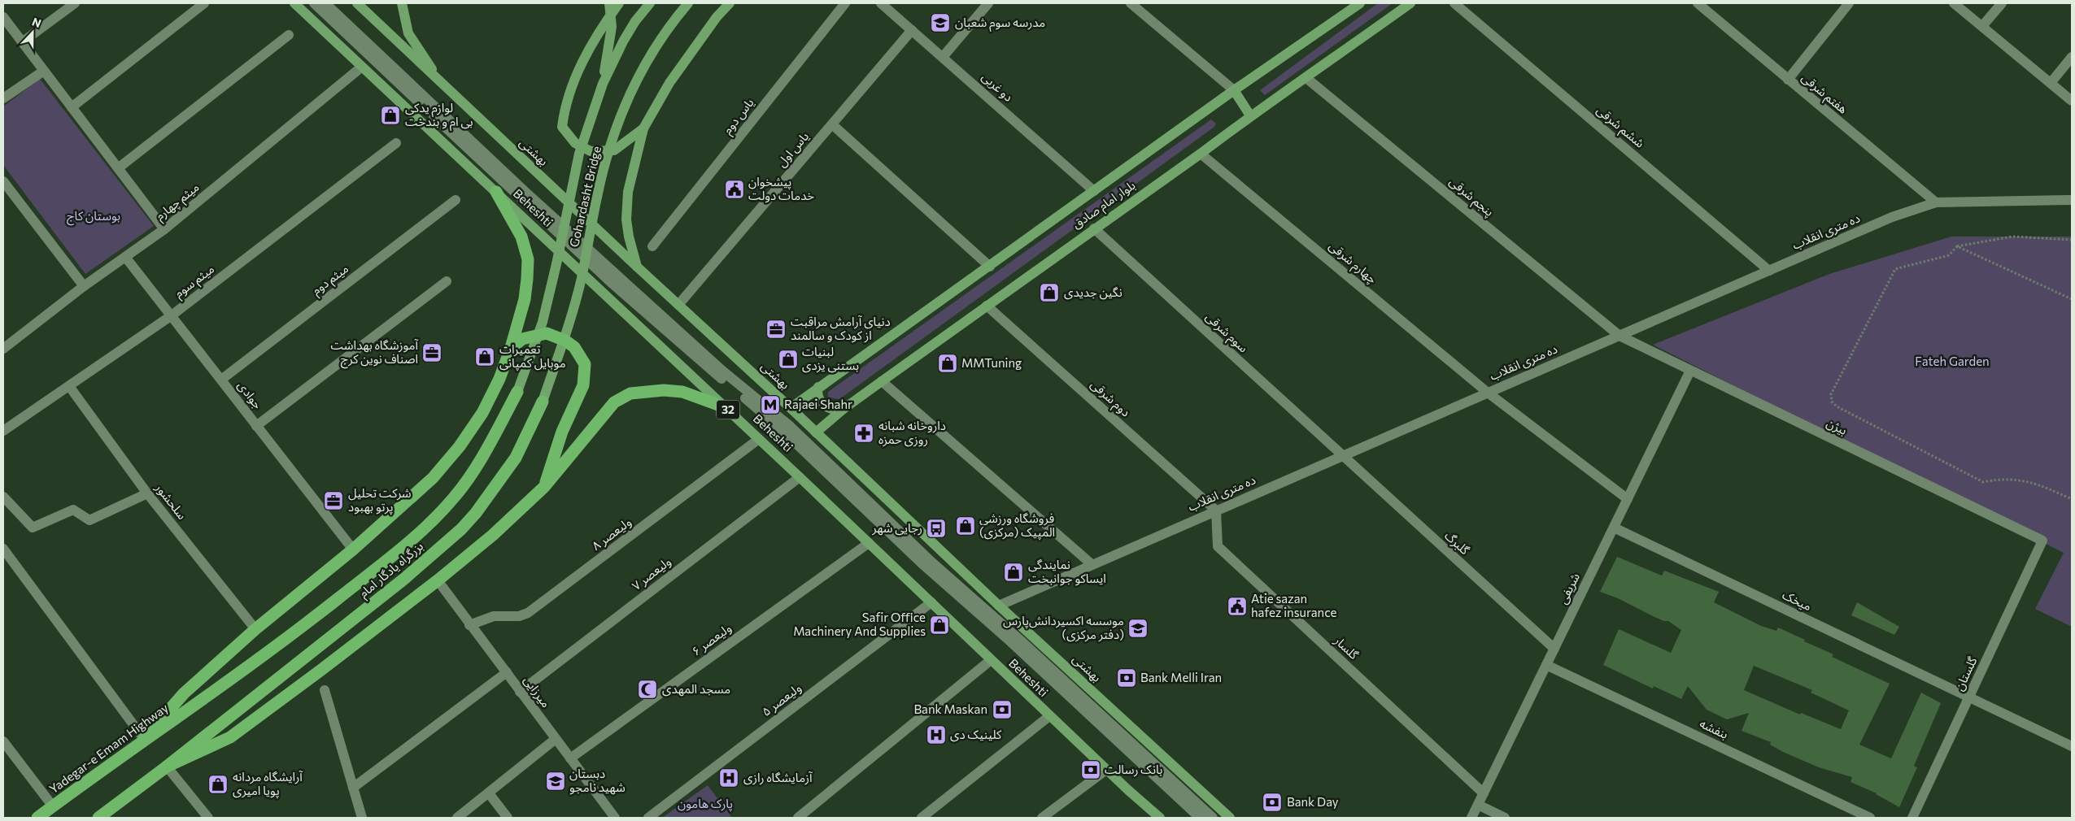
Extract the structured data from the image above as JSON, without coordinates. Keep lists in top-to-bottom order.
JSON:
{
  "streets": {
    "highway": ["Yadegar-e Emam Highway"],
    "main road": [
      "بهشتى",
      "Gohardasht Bridge",
      "بلوار امام صادق",
      "Beheshti",
      "32"
    ],
    "street": [
      "دو غربی",
      "هفتم شرقی",
      "یاس دوم",
      "ششم شرقی",
      "یاس اول",
      "پنجم شرقی",
      "میثم چهارم",
      "ده متری انقلاب",
      "چهارم شرقی",
      "میثم دوم",
      "میثم سوم",
      "سوم شرقی",
      "جوادی",
      "دوم شرقی",
      "بیژن",
      "سلحشور",
      "ولیعصر ۸",
      "گلبرگ",
      "ولیعصر ۷",
      "شریفی",
      "میخک",
      "ولیعصر ۶",
      "گلسار",
      "گلستان",
      "میرزایی",
      "ولیعصر ۵",
      "بنفشه"
    ]
  },
  "crossings": [
    ["دو غربی", "یاس اول"],
    ["دو غربی", "بلوار امام صادق"],
    ["هفتم شرقی", "ده متری انقلاب"],
    ["ششم شرقی", "ده متری انقلاب"],
    ["یاس اول", "بهشتى"],
    ["بهشتى", "بلوار امام صادق"],
    ["بهشتى", "ده متری انقلاب"],
    ["Gohardasht Bridge", "Yadegar-e Emam Highway"],
    ["پنجم شرقی", "بلوار امام صادق"],
    ["پنجم شرقی", "ده متری انقلاب"],
    ["پنجم شرقی", "بیژن"],
    ["میثم چهارم", "Beheshti"],
    ["میثم چهارم", "جوادی"],
    ["بلوار امام صادق", "چهارم شرقی"],
    ["بلوار امام صادق", "سوم شرقی"],
    ["بلوار امام صادق", "دوم شرقی"],
    ["Beheshti", "ولیعصر ۸"],
    ["Beheshti", "ولیعصر ۷"],
    ["Beheshti", "ولیعصر ۶"],
    ["Beheshti", "ولیعصر ۵"],
    ["ده متری انقلاب", "چهارم شرقی"],
    ["ده متری انقلاب", "سوم شرقی"],
    ["ده متری انقلاب", "دوم شرقی"],
    ["ده متری انقلاب", "بیژن"],
    ["ده متری انقلاب", "گلبرگ"],
    ["ده متری انقلاب", "گلسار"],
    ["چهارم شرقی", "شریفی"],
    ["میثم دوم", "جوادی"],
    ["میثم سوم", "جوادی"],
    ["میثم سوم", "سلحشور"],
    ["سوم شرقی", "گلبرگ"],
    ["دوم شرقی", "گلسار"],
    ["بیژن", "شریفی"],
    ["بیژن", "گلستان"],
    ["ولیعصر ۸", "میرزایی"],
    ["گلبرگ", "شریفی"],
    ["ولیعصر ۷", "میرزایی"],
    ["شریفی", "میخک"],
    ["شریفی", "گلسار"],
    ["شریفی", "بنفشه"],
    ["میخک", "گلستان"],
    ["ولیعصر ۶", "میرزایی"]
  ],
  "parks": ["بوستان کاج", "Fateh Garden", "پارک هامون"],
  "places": {
    "school or university": ["مدرسه سوم شعبان", "موسسه اکسیردانش‌پارس (دفتر مرکزی)", "دبستان شهید نامجو"],
    "shop": [
      "لوازم یدکی بی ام و بندخت",
      "نگین جدیدی",
      "تعمیرات موبایل کمپانی",
      "لبنیات بستنی یزدی",
      "MMTuning",
      "فروشگاه ورزشی المپیک (مرکزی)",
      "نمایندگی ایساکو جوانبخت",
      "Safir Office Machinery And Supplies",
      "آرایشگاه مردانه پویا امیری"
    ],
    "public building": ["پیشخوان خدمات دولت", "Atie sazan hafez insurance"],
    "office": ["دنیای آرامش مراقبت از کودک و سالمند", "آموزشگاه بهداشت اصناف نوین کرج", "شرکت تحلیل پرتو بهبود"],
    "metro station": ["Rajaei Shahr"],
    "pharmacy": ["داروخانه شبانه روزی حمزه"],
    "bus stop": ["رجایی شهر"],
    "bank": [
      "Bank Melli Iran",
      "Bank Maskan",
      "بانک رسالت",
      "Bank Day"
    ],
    "mosque": ["مسجد المهدی"],
    "hospital": ["کلینیک دی", "آزمایشگاه رازی"]
  },
  "north": "top"
}
